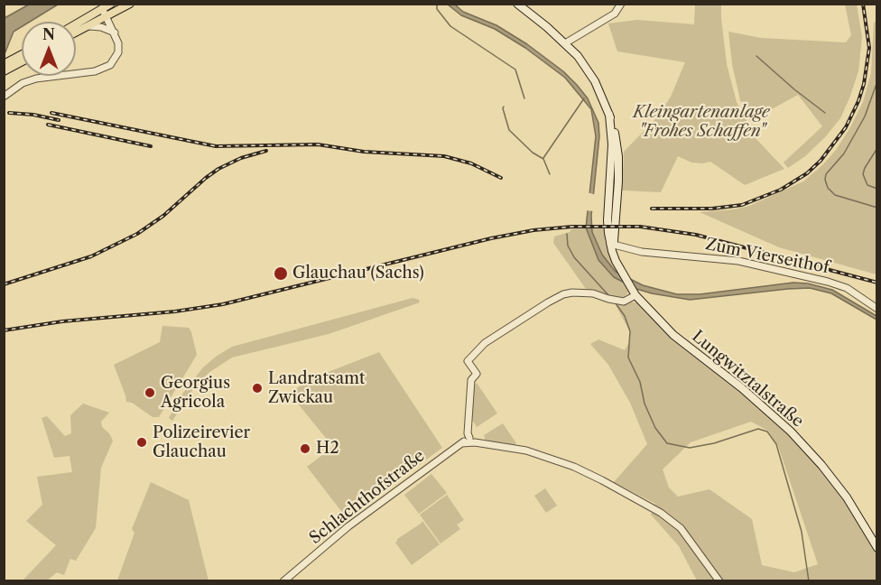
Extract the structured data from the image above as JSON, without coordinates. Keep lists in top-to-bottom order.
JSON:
{
  "streets": {
    "main road": ["Lungwitztalstraße"],
    "street": ["Zum Vierseithof", "Schlachthofstraße"]
  },
  "crossings": [
    ["Zum Vierseithof", "Lungwitztalstraße"]
  ],
  "parks": ["Kleingartenanlage \"Frohes Schaffen\""],
  "places": [
    "Glauchau (Sachs)",
    "Landratsamt Zwickau",
    "Georgius Agricola",
    "Polizeirevier Glauchau",
    "H2"
  ],
  "north": "top"
}
